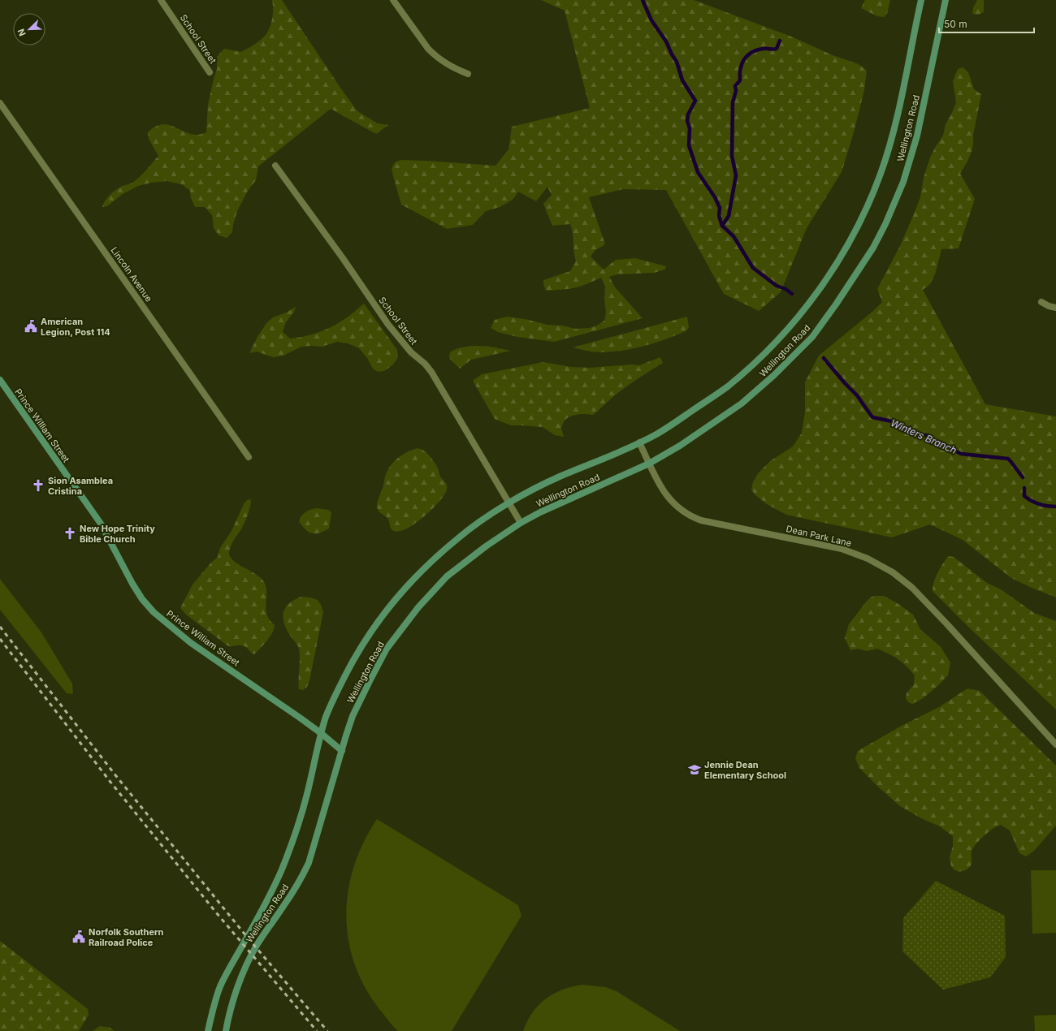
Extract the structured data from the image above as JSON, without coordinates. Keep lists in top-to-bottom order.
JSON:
{
  "streets": {
    "main road": ["Wellington Road", "Prince William Street"],
    "street": ["School Street", "Lincoln Avenue", "Dean Park Lane"]
  },
  "crossings": [
    ["School Street", "Wellington Road"],
    ["Wellington Road", "Prince William Street"],
    ["Wellington Road", "Dean Park Lane"]
  ],
  "water": ["Winters Branch"],
  "places": {
    "public building": ["American Legion, Post 114", "Norfolk Southern Railroad Police"],
    "church": ["Sion Asamblea Cristina", "New Hope Trinity Bible Church"],
    "school or university": ["Jennie Dean Elementary School"]
  },
  "scale_bar": "50 m",
  "north": "bottom left"
}
